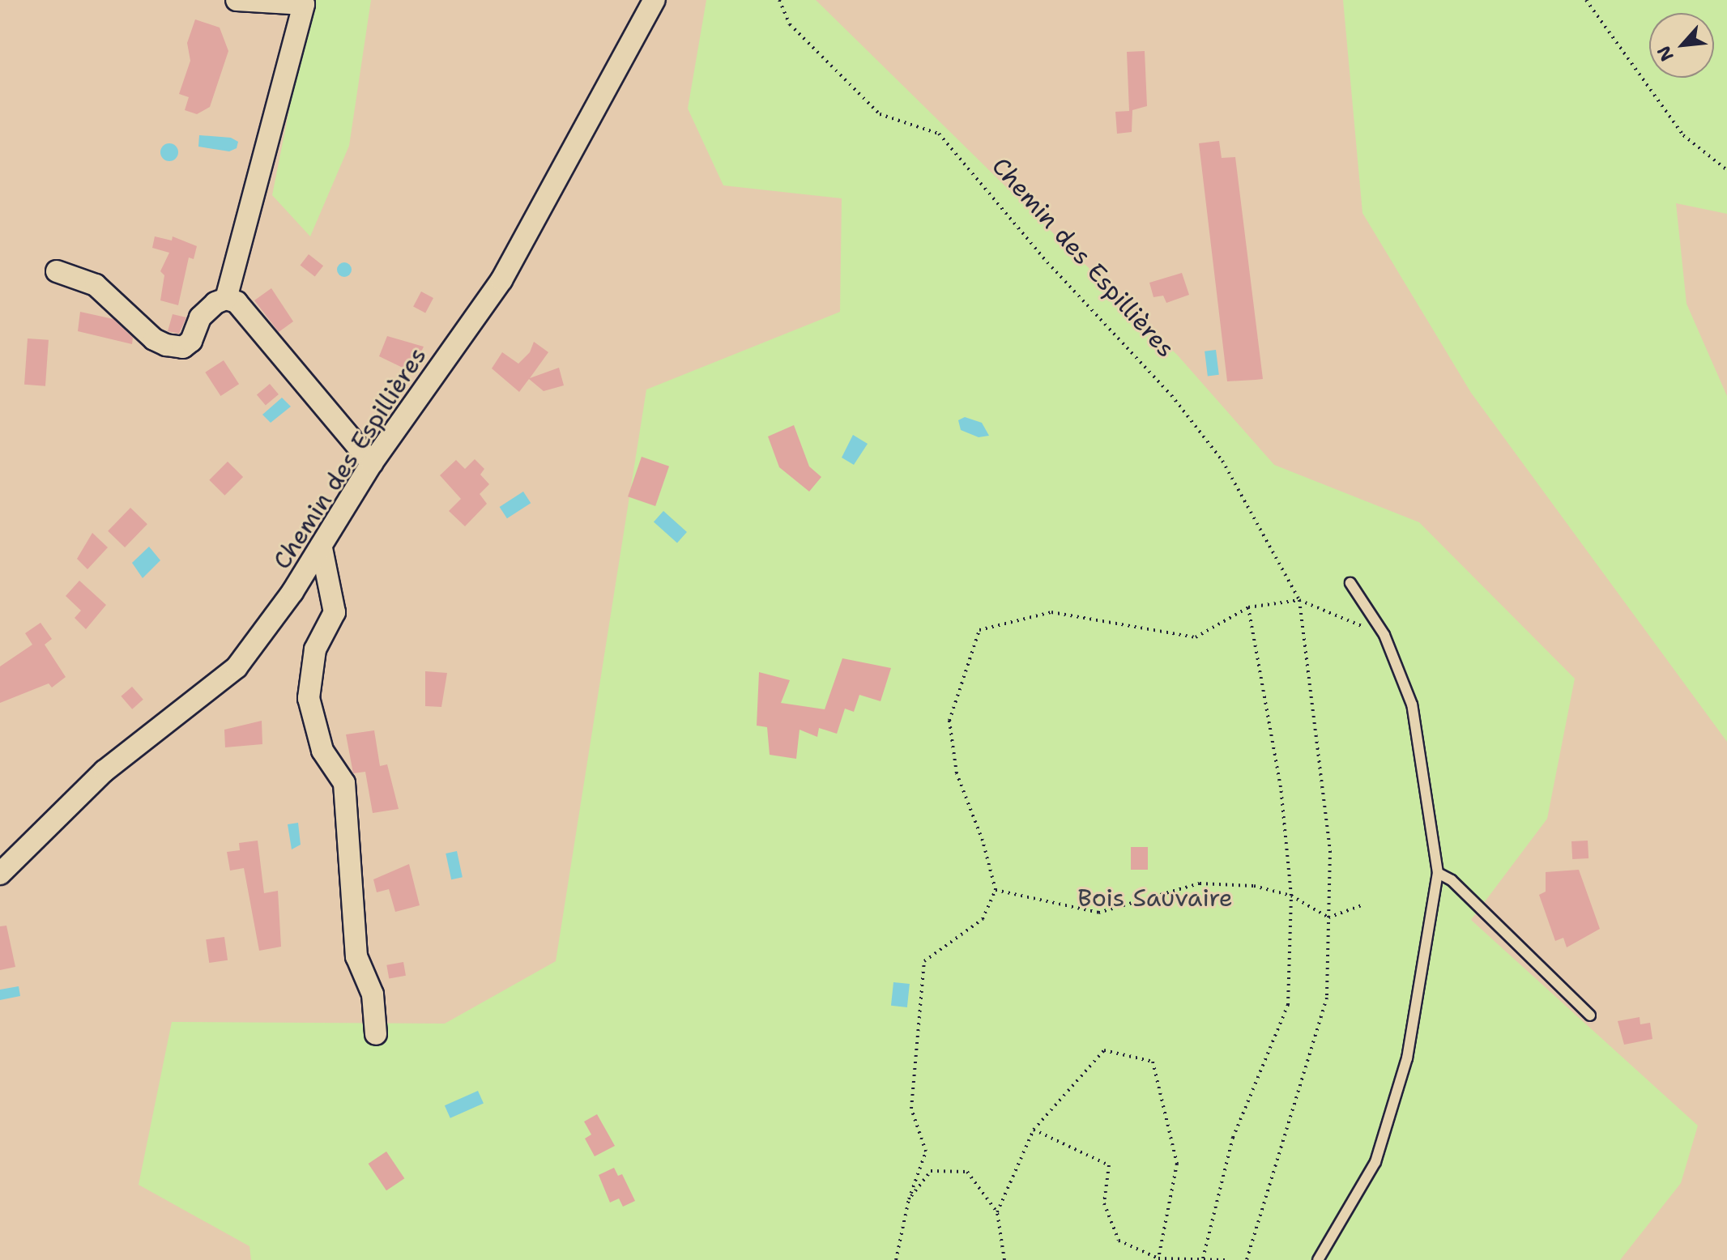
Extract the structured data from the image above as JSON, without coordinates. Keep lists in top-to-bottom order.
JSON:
{
  "streets": {
    "street": ["Chemin des Espillières"]
  },
  "parks": ["Bois Sauvaire"],
  "north": "bottom left"
}
